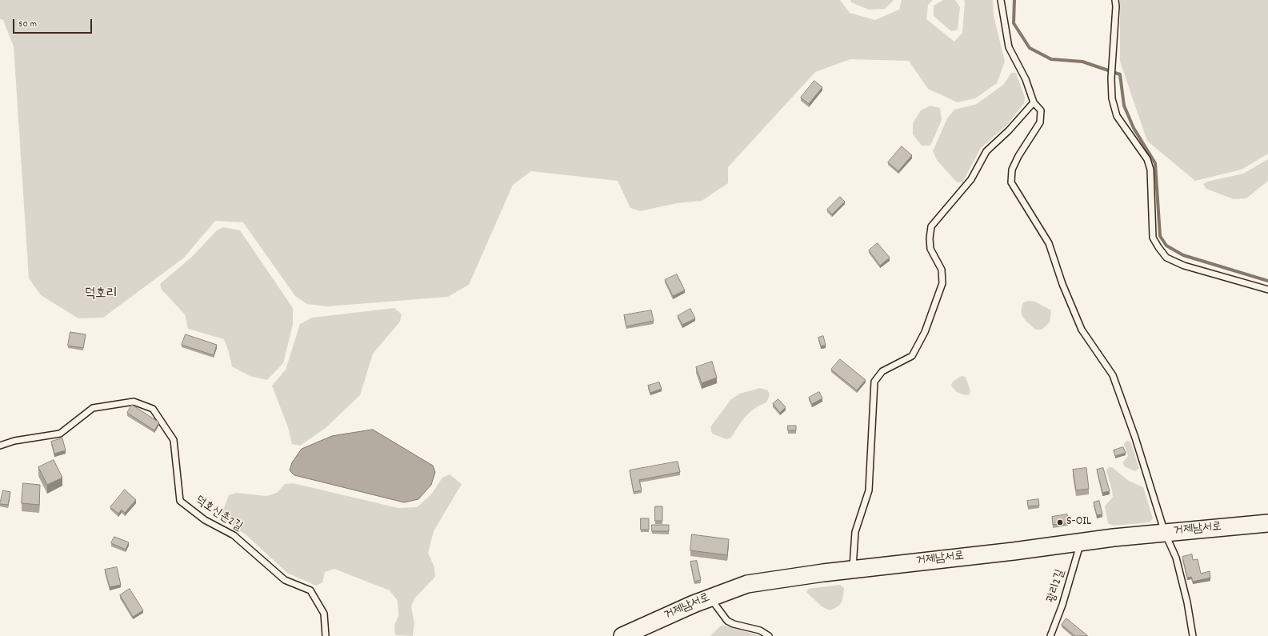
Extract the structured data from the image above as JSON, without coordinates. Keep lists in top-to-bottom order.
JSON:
{
  "streets": {
    "main road": ["거제남서로"],
    "lane": ["덕호신촌2길", "광리2길"]
  },
  "crossings": [
    ["거제남서로", "광리2길"]
  ],
  "districts": ["덕호리"],
  "places": ["S-OIL"],
  "scale_bar": "50 m"
}
